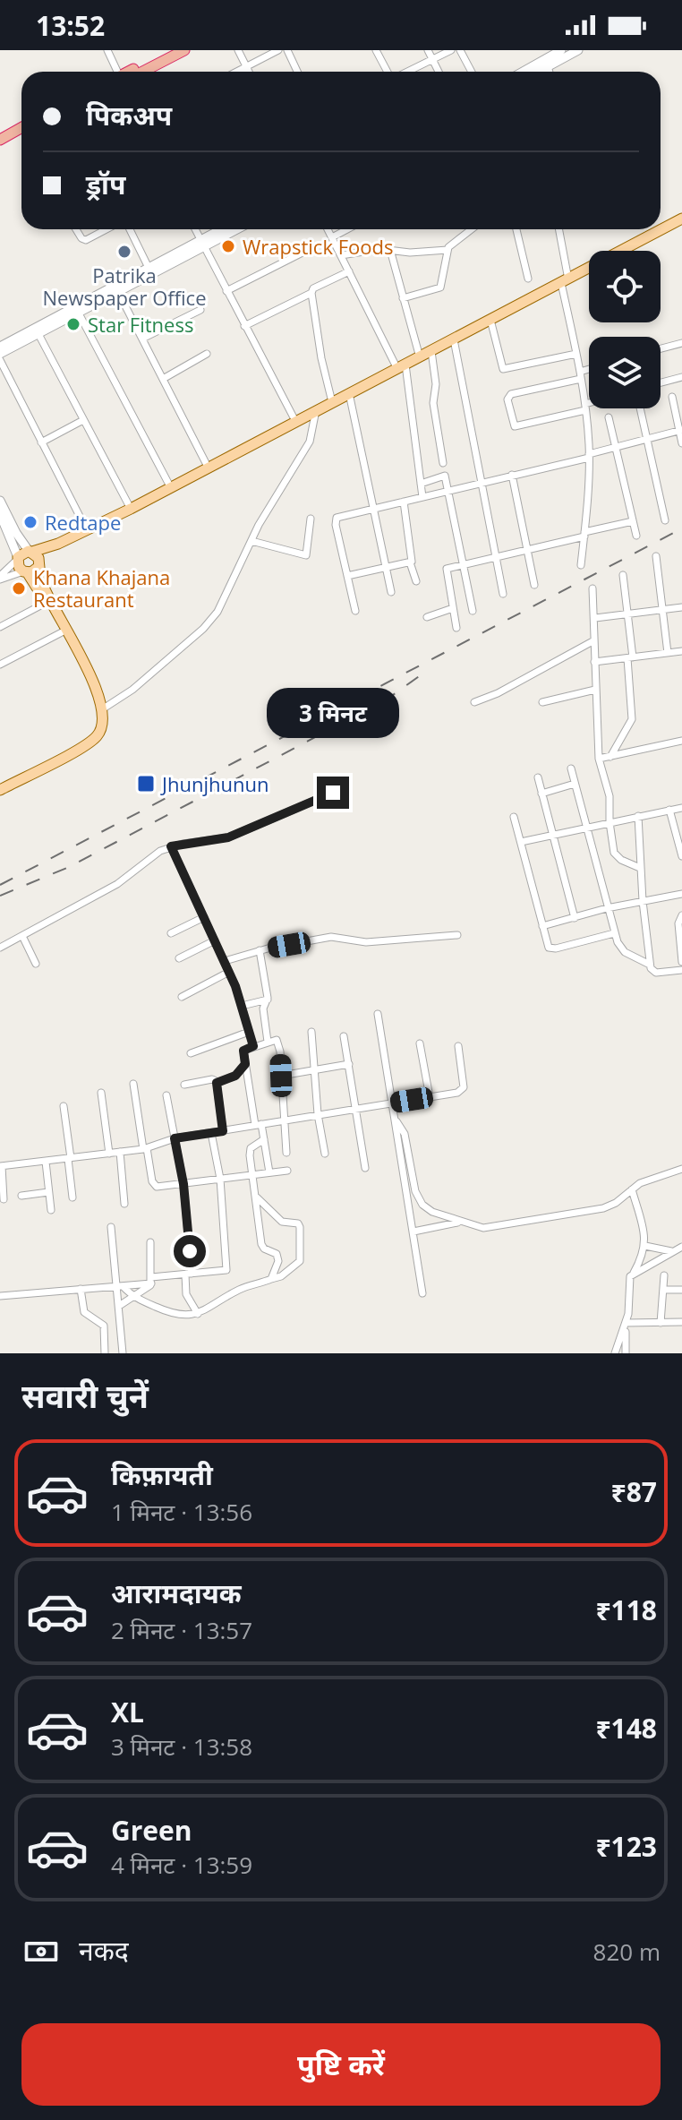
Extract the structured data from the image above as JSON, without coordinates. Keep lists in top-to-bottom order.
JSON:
{
  "places": {
    "other": [
      "Wrapstick Foods",
      "Patrika Newspaper Office",
      "Star Fitness",
      "Redtape",
      "Khana Khajana Restaurant"
    ],
    "transit": ["Jhunjhunun"]
  },
  "page": {
    "status": "13:52",
    "banner": ["पिकअप", "ड्रॉप"],
    "bubble": "3 मिनट",
    "heading": "सवारी चुनें",
    "list": [
      {
        "name": "किफ़ायती",
        "note": "1 मिनट · 13:56",
        "value": "₹87"
      },
      {
        "name": "आरामदायक",
        "note": "2 मिनट · 13:57",
        "value": "₹118"
      },
      {
        "name": "XL",
        "note": "3 मिनट · 13:58",
        "value": "₹148"
      },
      {
        "name": "Green",
        "note": "4 मिनट · 13:59",
        "value": "₹123"
      }
    ],
    "pay": ["नकद", "820 m"],
    "buttons": "पुष्टि करें"
  }
}
